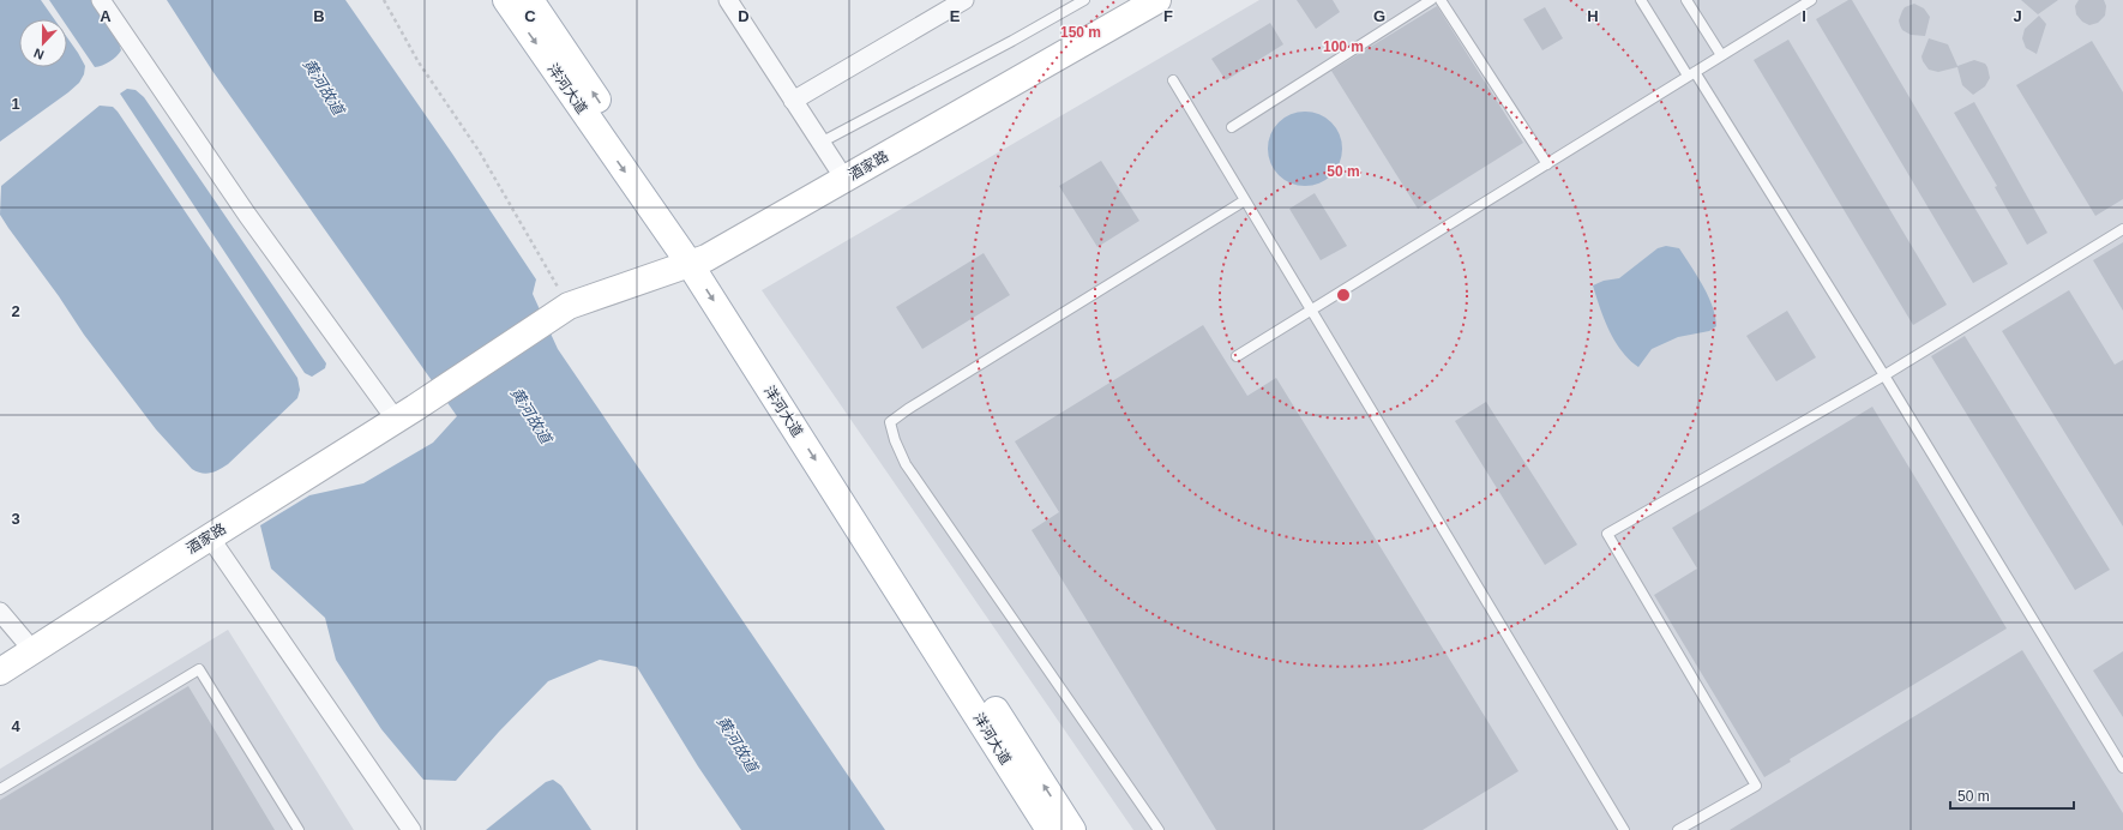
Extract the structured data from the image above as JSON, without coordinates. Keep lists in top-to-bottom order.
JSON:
{
  "streets": {
    "main road": ["洋河大道", "酒家路"]
  },
  "crossings": [
    ["洋河大道", "酒家路"]
  ],
  "water": ["黄河故道"],
  "scale_bar": "50 m",
  "north": "bottom",
  "grid": {
    "columns": [
      "A",
      "B",
      "C",
      "D",
      "E",
      "F",
      "G",
      "H",
      "I",
      "J"
    ],
    "rows": [
      "1",
      "2",
      "3",
      "4"
    ]
  },
  "rings": ["150 m", "100 m", "50 m"]
}
